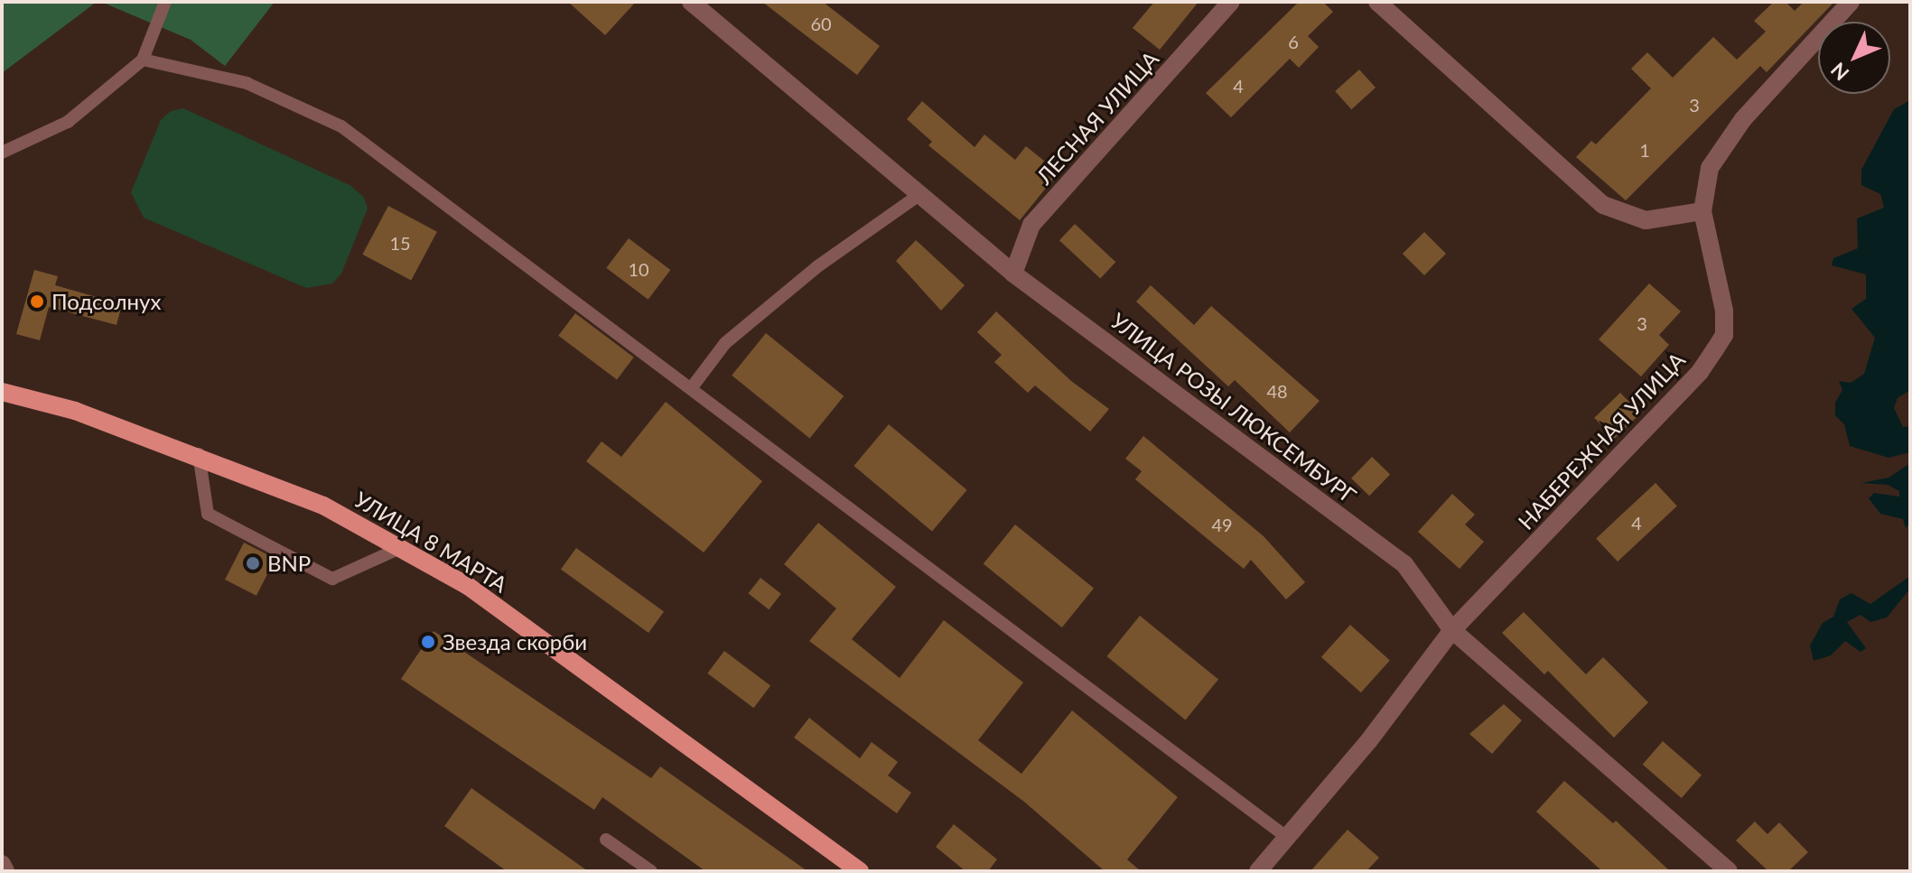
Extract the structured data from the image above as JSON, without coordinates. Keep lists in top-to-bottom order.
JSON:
{
  "streets": {
    "main road": ["УЛИЦА 8 МАРТА"],
    "street": ["ЛЕСНАЯ УЛИЦА", "УЛИЦА РОЗЫ ЛЮКСЕМБУРГ", "НАБЕРЕЖНАЯ УЛИЦА"]
  },
  "crossings": [
    ["ЛЕСНАЯ УЛИЦА", "УЛИЦА РОЗЫ ЛЮКСЕМБУРГ"],
    ["УЛИЦА РОЗЫ ЛЮКСЕМБУРГ", "НАБЕРЕЖНАЯ УЛИЦА"]
  ],
  "places": ["Подсолнух", "BNP", "Звезда скорби"],
  "house_numbers": [
    "60",
    "6",
    "4",
    "3",
    "1",
    "15",
    "10",
    "3",
    "48",
    "4",
    "49"
  ],
  "north": "bottom left"
}
